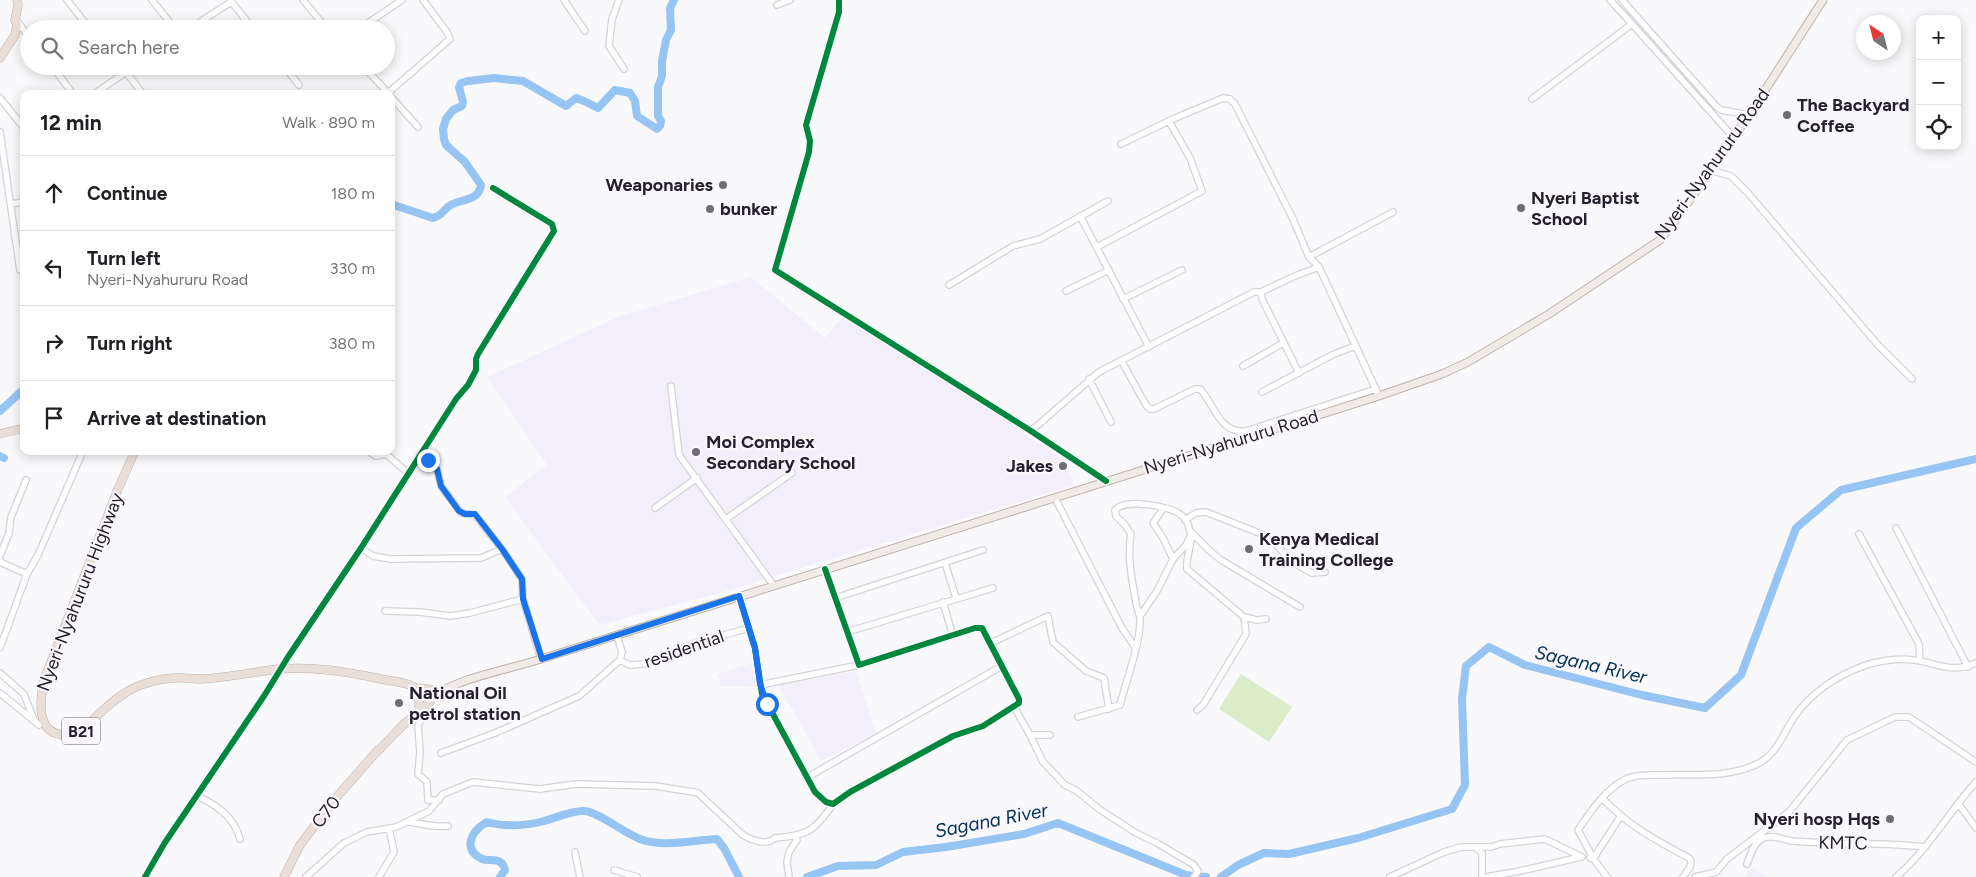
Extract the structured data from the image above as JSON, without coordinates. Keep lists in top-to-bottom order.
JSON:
{
  "streets": {
    "highway": ["Nyeri-Nyahururu Highway", "B21", "C70"],
    "main road": ["Nyeri-Nyahururu Road"],
    "street": ["residential", "KMTC"]
  },
  "crossings": [
    ["Nyeri-Nyahururu Road", "B21"],
    ["Nyeri-Nyahururu Road", "C70"],
    ["Nyeri-Nyahururu Highway", "B21"]
  ],
  "water": ["Sagana River"],
  "places": [
    "The Backyard Coffee",
    "Weaponaries",
    "Nyeri Baptist School",
    "bunker",
    "Moi Complex Secondary School",
    "Jakes",
    "Kenya Medical Training College",
    "National Oil petrol station",
    "Nyeri hosp Hqs"
  ],
  "north": "top left",
  "page": {
    "map_buttons": ["+", "−"],
    "search": "Search here",
    "heading": ["12 min", "Walk · 890 m"],
    "list": [
      ["Continue", "180 m"],
      ["Turn left", "Nyeri-Nyahururu Road", "330 m"],
      ["Turn right", "380 m"],
      "Arrive at destination"
    ]
  }
}
